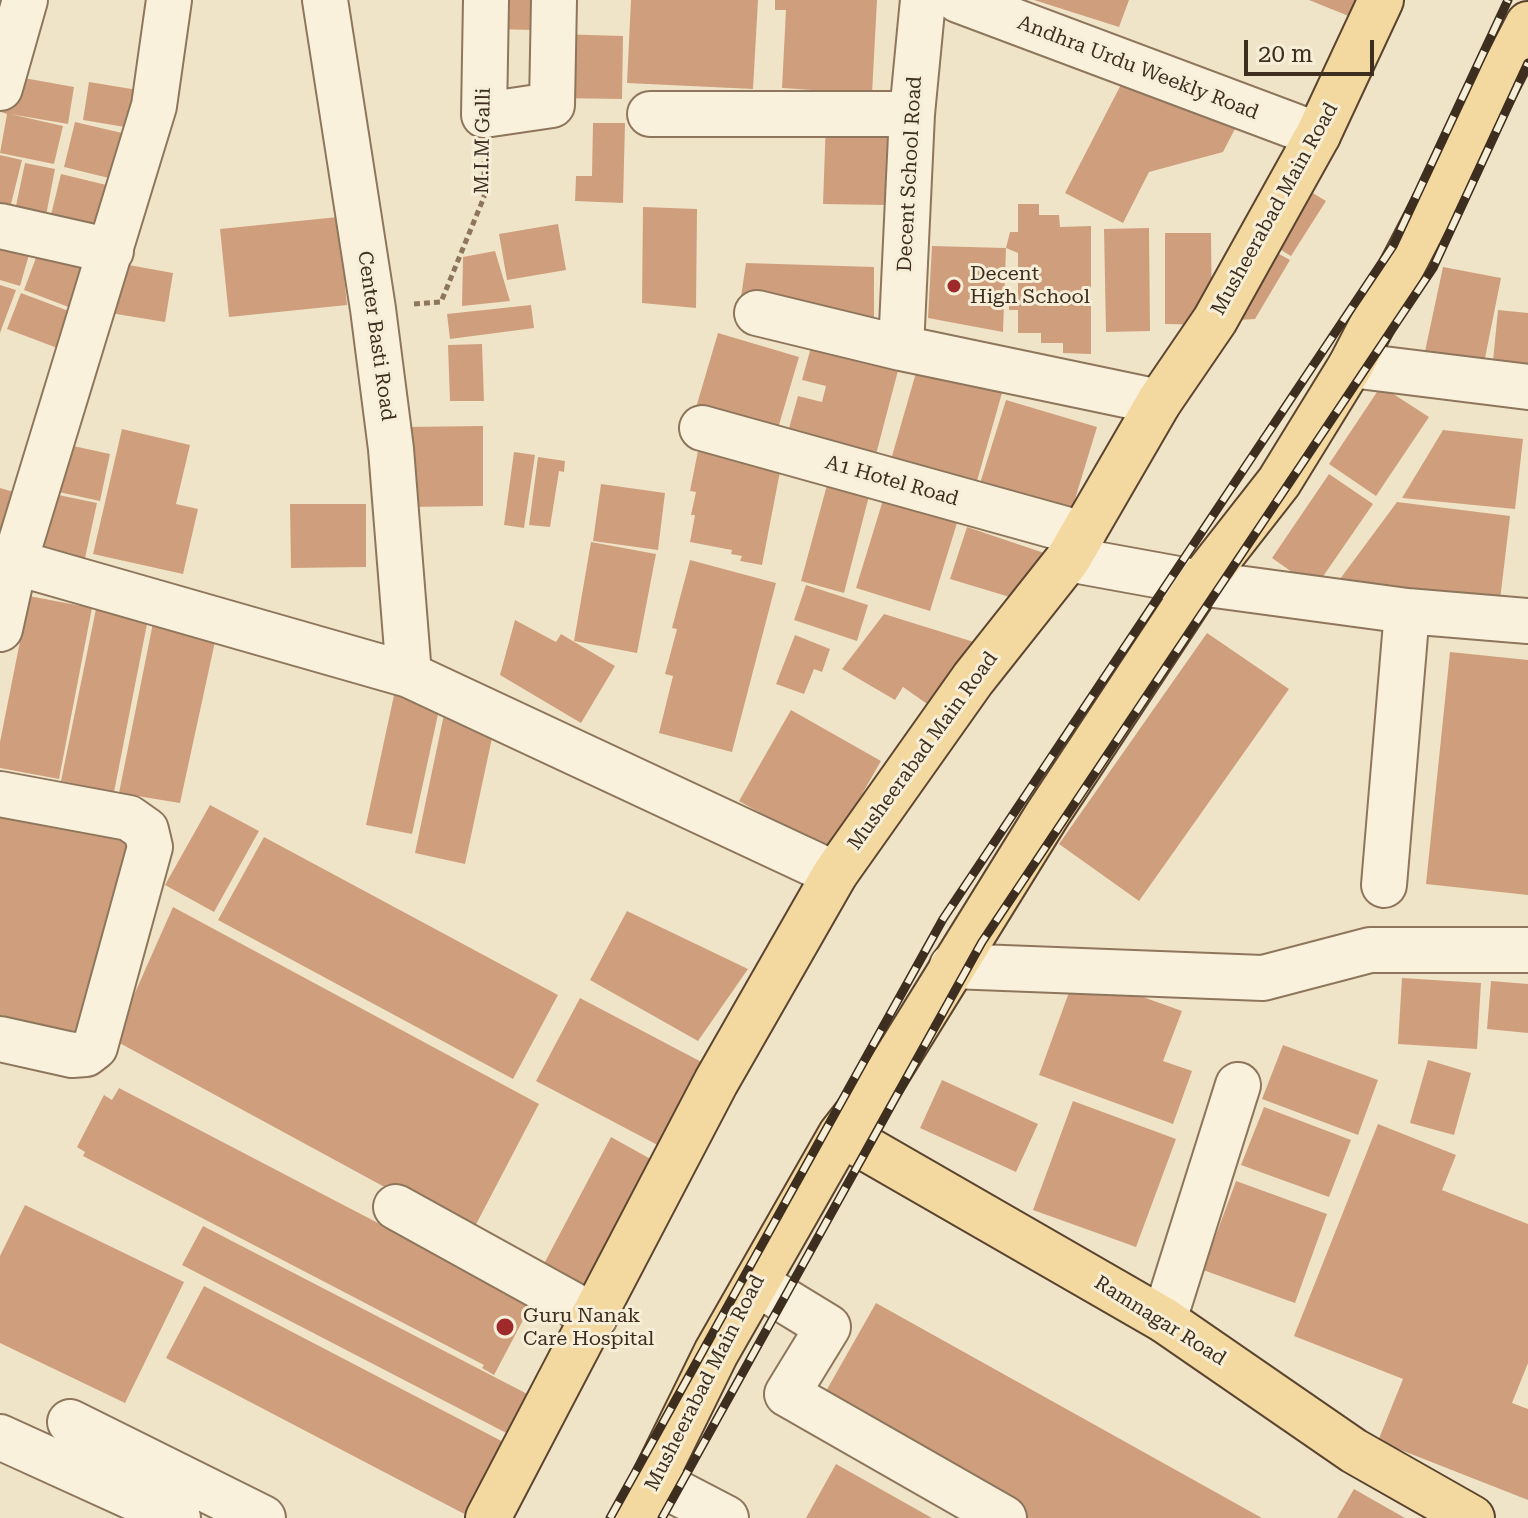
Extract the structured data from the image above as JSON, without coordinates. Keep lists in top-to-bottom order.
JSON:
{
  "streets": {
    "main road": ["Musheerabad Main Road", "Ramnagar Road"],
    "street": [
      "Andhra Urdu Weekly Road",
      "M.I.M Galli",
      "Decent School Road",
      "Center Basti Road",
      "A1 Hotel Road"
    ]
  },
  "crossings": [
    ["Andhra Urdu Weekly Road", "Musheerabad Main Road"],
    ["M.I.M Galli", "Center Basti Road"],
    ["Musheerabad Main Road", "A1 Hotel Road"],
    ["Musheerabad Main Road", "Ramnagar Road"]
  ],
  "places": ["Decent High School", "Guru Nanak Care Hospital"],
  "scale_bar": "20 m"
}
